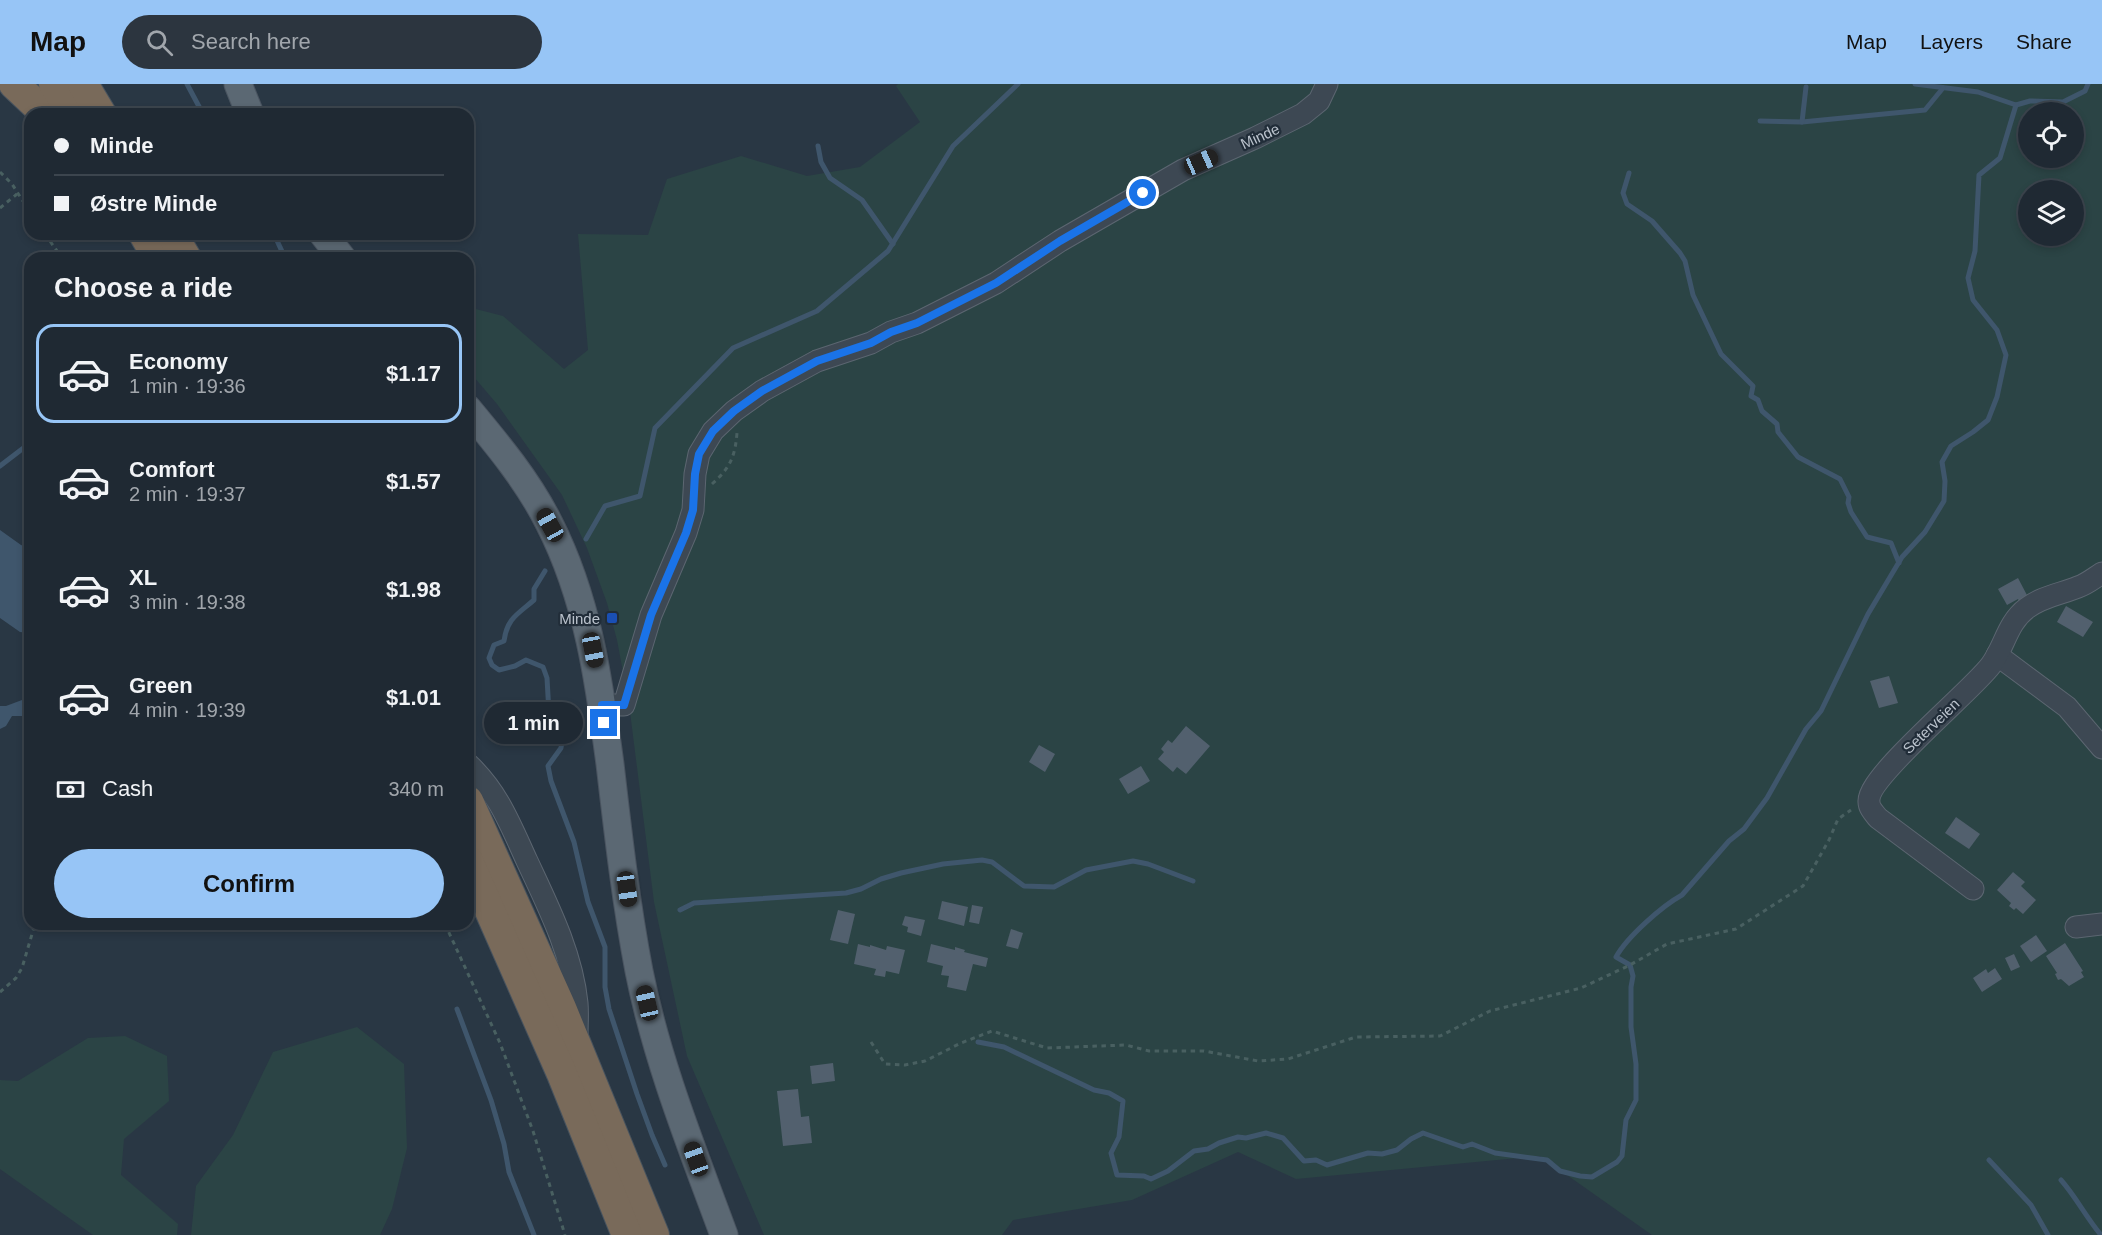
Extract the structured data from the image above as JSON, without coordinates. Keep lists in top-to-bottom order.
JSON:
{
  "streets": {
    "street": ["Minde", "Seterveien"]
  },
  "places": {
    "transit": ["Minde"]
  },
  "page": {
    "header": "Map",
    "search": "Search here",
    "nav": ["Map", "Layers", "Share"],
    "banner": ["Minde", "Østre Minde"],
    "heading": "Choose a ride",
    "list": [
      {
        "name": "Economy",
        "note": "1 min · 19:36",
        "value": "$1.17"
      },
      {
        "name": "Comfort",
        "note": "2 min · 19:37",
        "value": "$1.57"
      },
      {
        "name": "XL",
        "note": "3 min · 19:38",
        "value": "$1.98"
      },
      {
        "name": "Green",
        "note": "4 min · 19:39",
        "value": "$1.01"
      }
    ],
    "bubble": "1 min",
    "pay": ["Cash", "340 m"],
    "buttons": "Confirm"
  }
}
